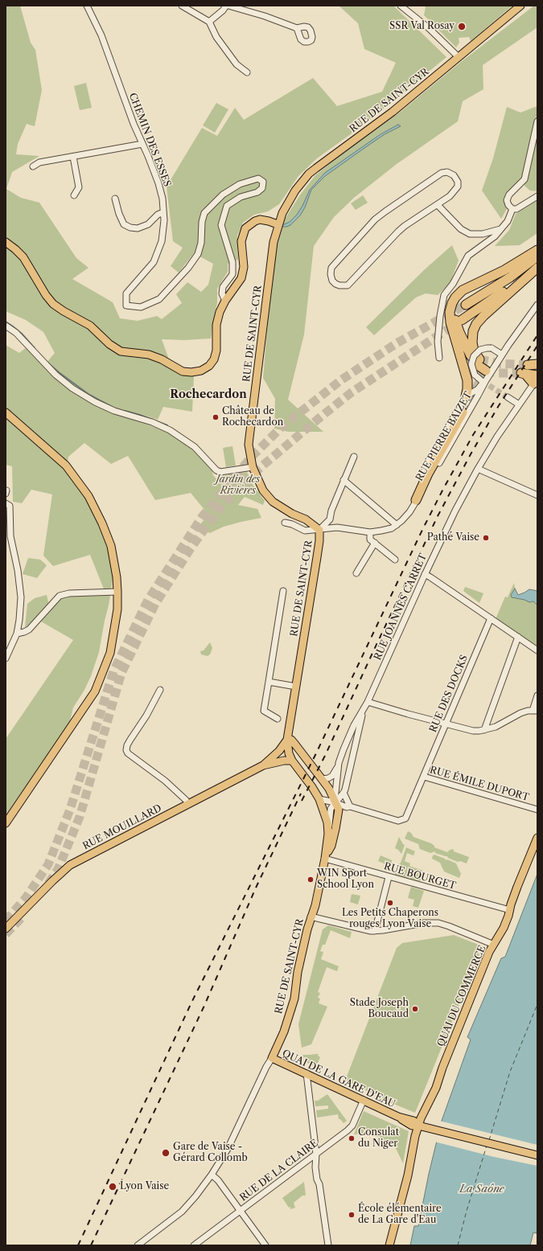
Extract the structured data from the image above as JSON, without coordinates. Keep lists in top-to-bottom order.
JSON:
{
  "streets": {
    "main road": [
      "RUE DE SAINT-CYR",
      "RUE MOUILLARD",
      "QUAI DU COMMERCE",
      "QUAI DE LA GARE D'EAU"
    ],
    "street": [
      "CHEMIN DES ESSES",
      "RUE PIERRE BAIZET",
      "RUE JOANNÈS CARRET",
      "RUE DES DOCKS",
      "RUE ÉMILE DUPORT",
      "RUE BOURGET",
      "RUE DE LA CLAIRE"
    ]
  },
  "crossings": [
    ["RUE DE SAINT-CYR", "RUE PIERRE BAIZET"],
    ["RUE DE SAINT-CYR", "RUE JOANNÈS CARRET"],
    ["RUE DE SAINT-CYR", "RUE ÉMILE DUPORT"],
    ["RUE DE SAINT-CYR", "RUE MOUILLARD"],
    ["RUE DE SAINT-CYR", "RUE BOURGET"],
    ["RUE DE SAINT-CYR", "QUAI DE LA GARE D'EAU"],
    ["RUE JOANNÈS CARRET", "RUE ÉMILE DUPORT"],
    ["RUE DES DOCKS", "RUE ÉMILE DUPORT"],
    ["RUE BOURGET", "QUAI DU COMMERCE"],
    ["QUAI DU COMMERCE", "QUAI DE LA GARE D'EAU"],
    ["QUAI DE LA GARE D'EAU", "RUE DE LA CLAIRE"]
  ],
  "districts": ["Rochecardon"],
  "water": ["La Saône"],
  "parks": ["Jardin des Rivières"],
  "places": [
    "SSR Val Rosay",
    "Château de Rochecardon",
    "Pathé Vaise",
    "WIN Sport School Lyon",
    "Les Petits Chaperons rouges Lyon Vaise",
    "Stade Joseph Boucaud",
    "Consulat du Niger",
    "Gare de Vaise - Gérard Collomb",
    "Lyon Vaise",
    "École élémentaire de La Gare d'Eau"
  ]
}
